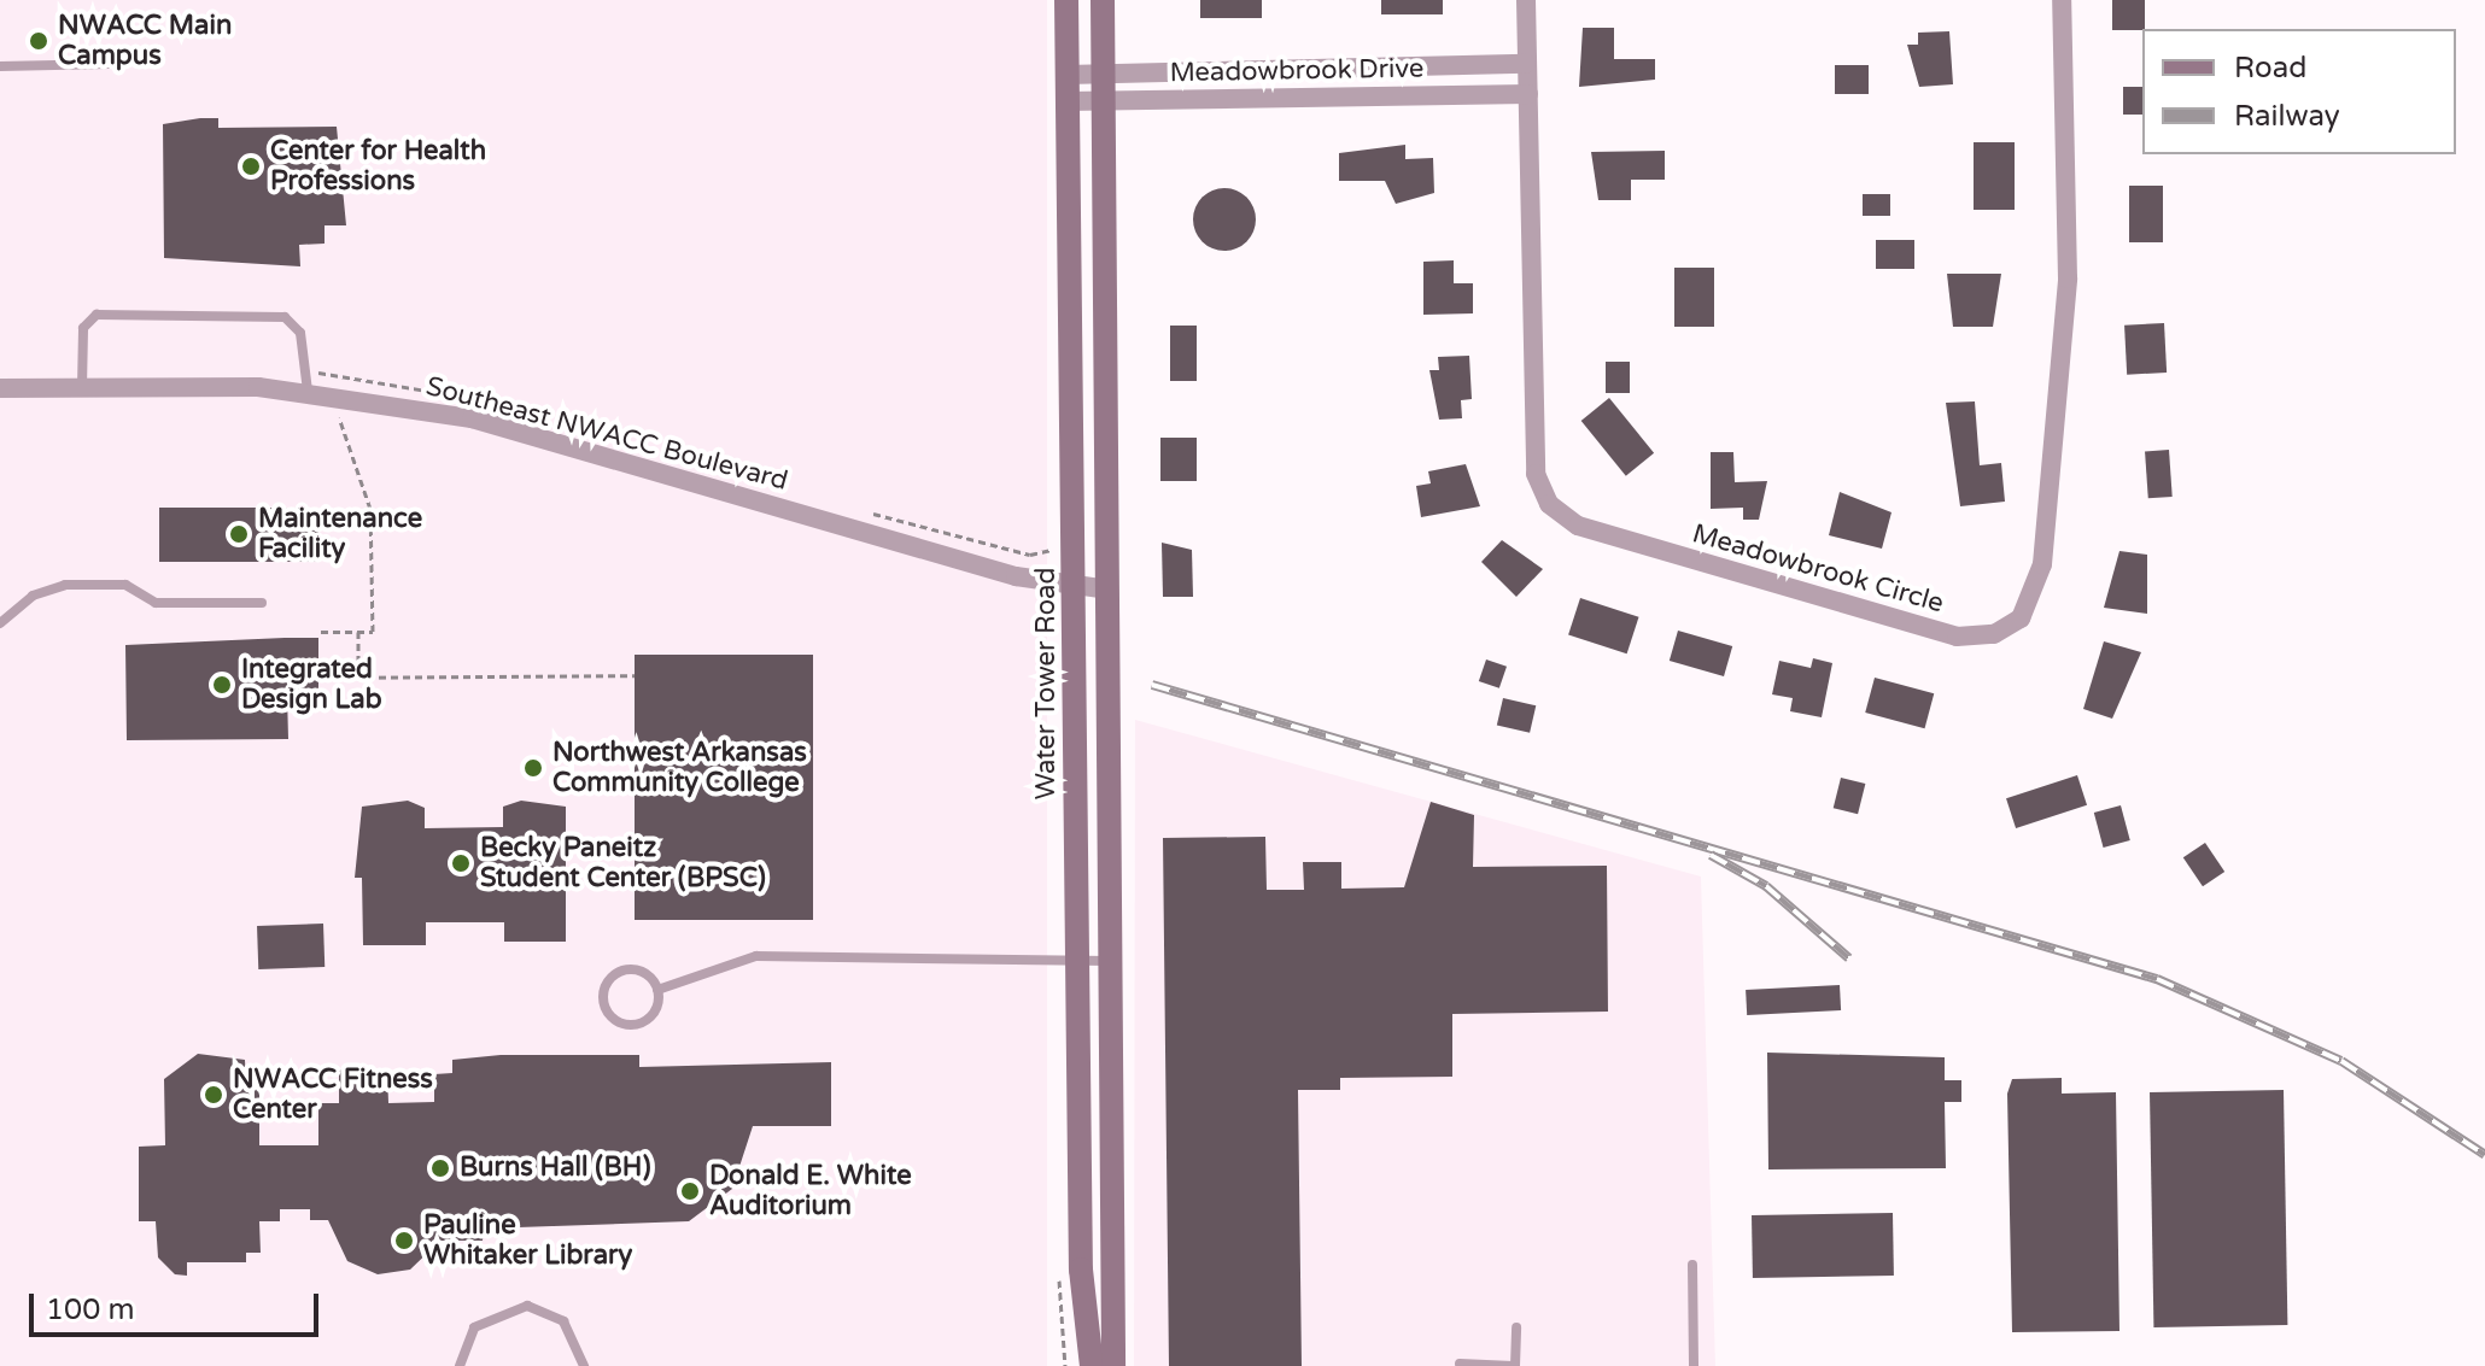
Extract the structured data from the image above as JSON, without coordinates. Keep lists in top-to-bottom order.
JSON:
{
  "streets": {
    "street": [
      "Meadowbrook Drive",
      "Southeast NWACC Boulevard",
      "Meadowbrook Circle",
      "Water Tower Road"
    ]
  },
  "crossings": [
    ["Meadowbrook Drive", "Meadowbrook Circle"],
    ["Meadowbrook Drive", "Water Tower Road"],
    ["Southeast NWACC Boulevard", "Water Tower Road"]
  ],
  "places": [
    "NWACC Main Campus",
    "Center for Health Professions",
    "Maintenance Facility",
    "Integrated Design Lab",
    "Northwest Arkansas Community College",
    "Becky Paneitz Student Center (BPSC)",
    "NWACC Fitness Center",
    "Burns Hall (BH)",
    "Donald E. White Auditorium",
    "Pauline Whitaker Library"
  ],
  "legend": ["Road", "Railway"],
  "scale_bar": "100 m"
}
